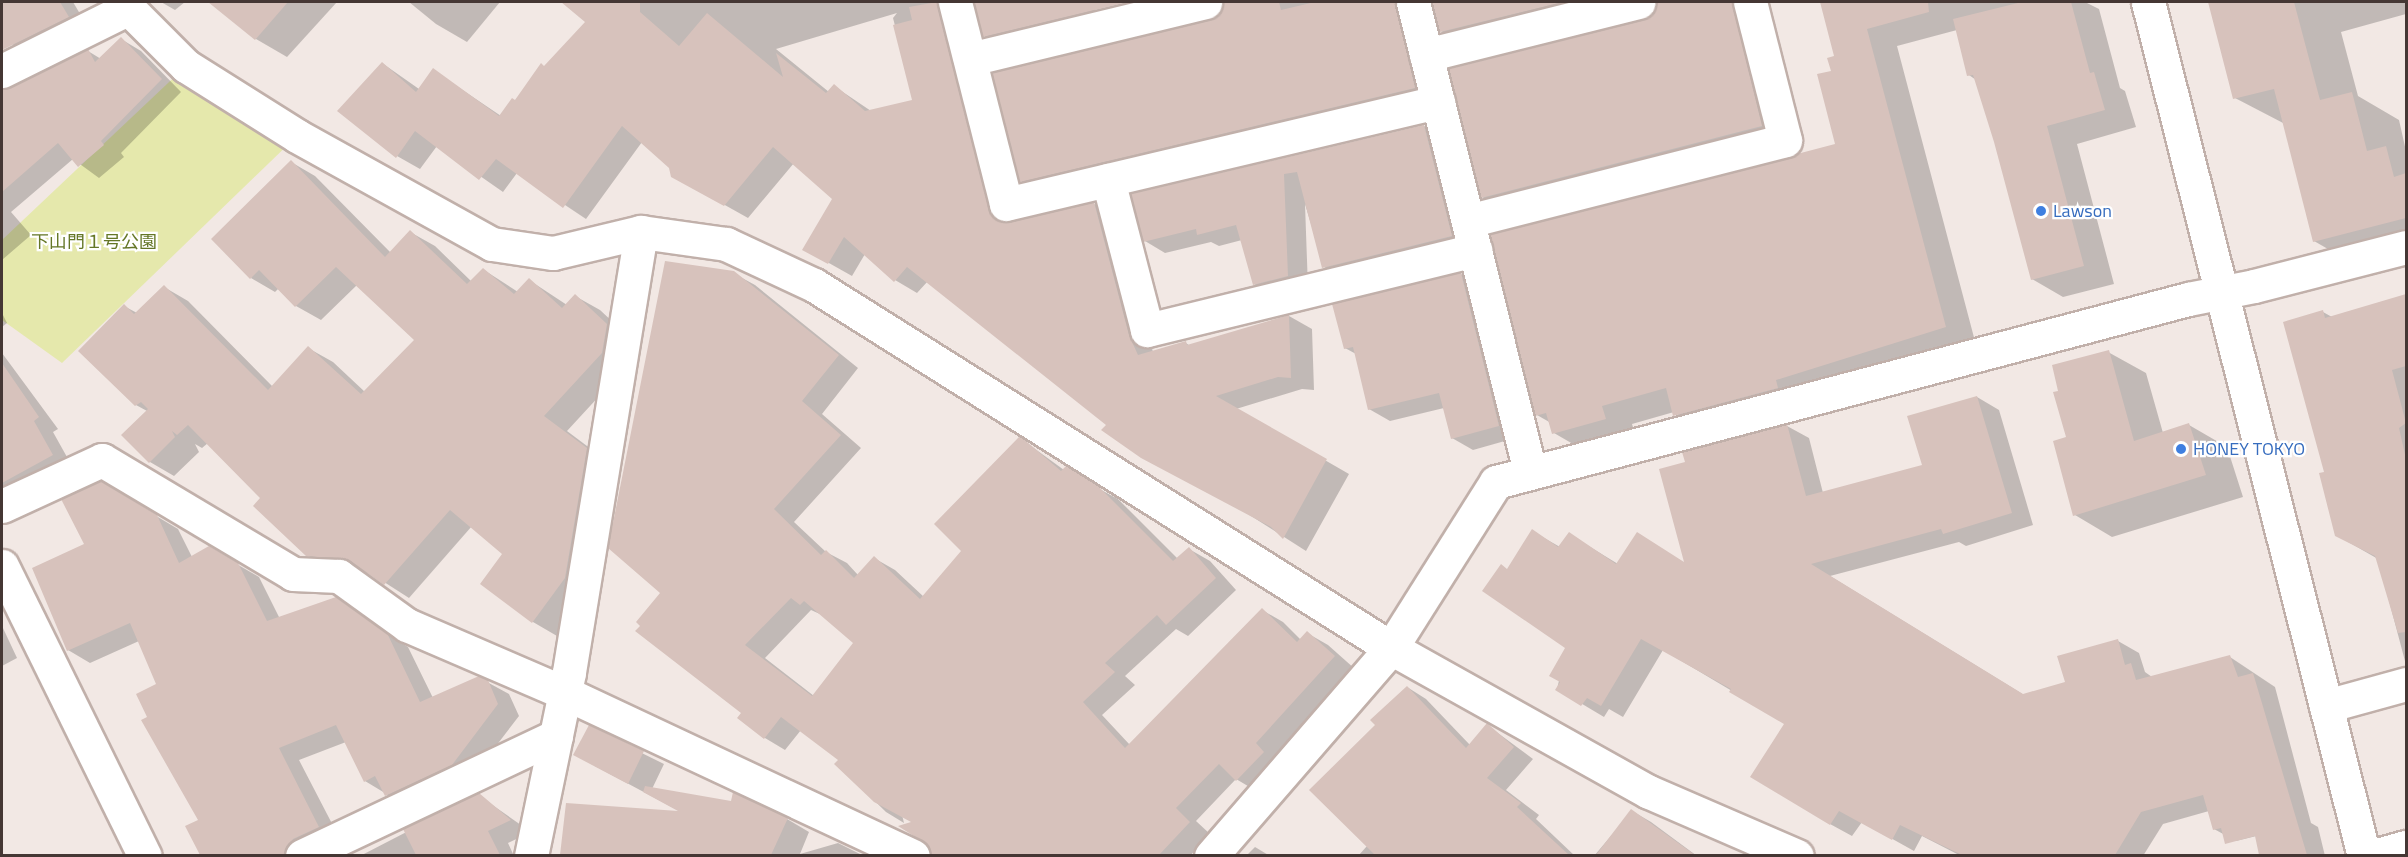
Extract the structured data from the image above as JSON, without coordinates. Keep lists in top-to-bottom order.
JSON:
{
  "parks": ["下山門１号公園"],
  "places": ["Lawson", "HONEY TOKYO"]
}
